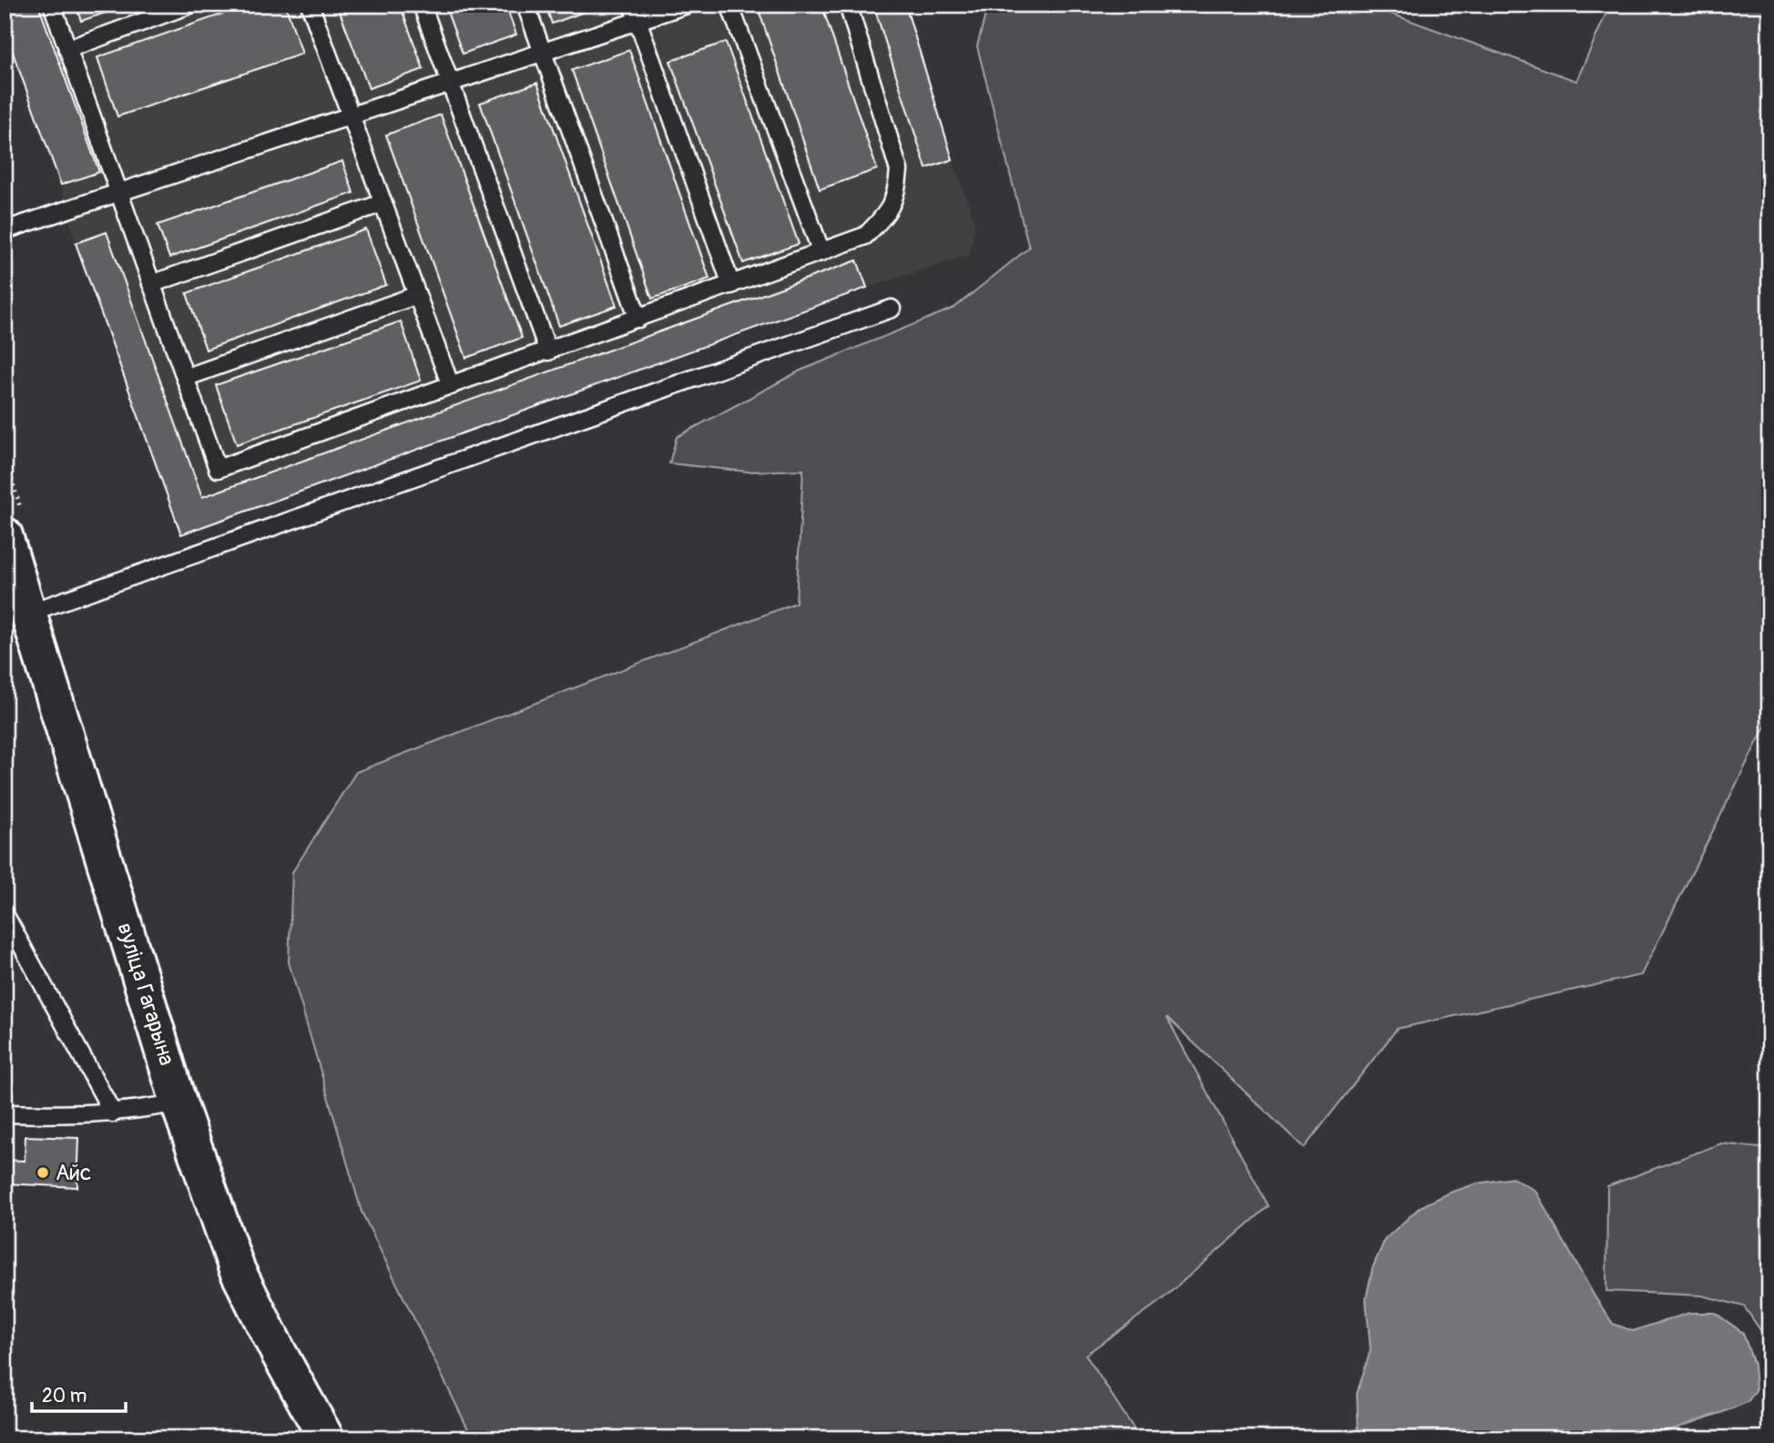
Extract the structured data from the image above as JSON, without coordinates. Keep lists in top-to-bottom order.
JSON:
{
  "streets": {
    "main road": ["вуліца Гагарына"]
  },
  "places": ["Айс"],
  "scale_bar": "20 m"
}
